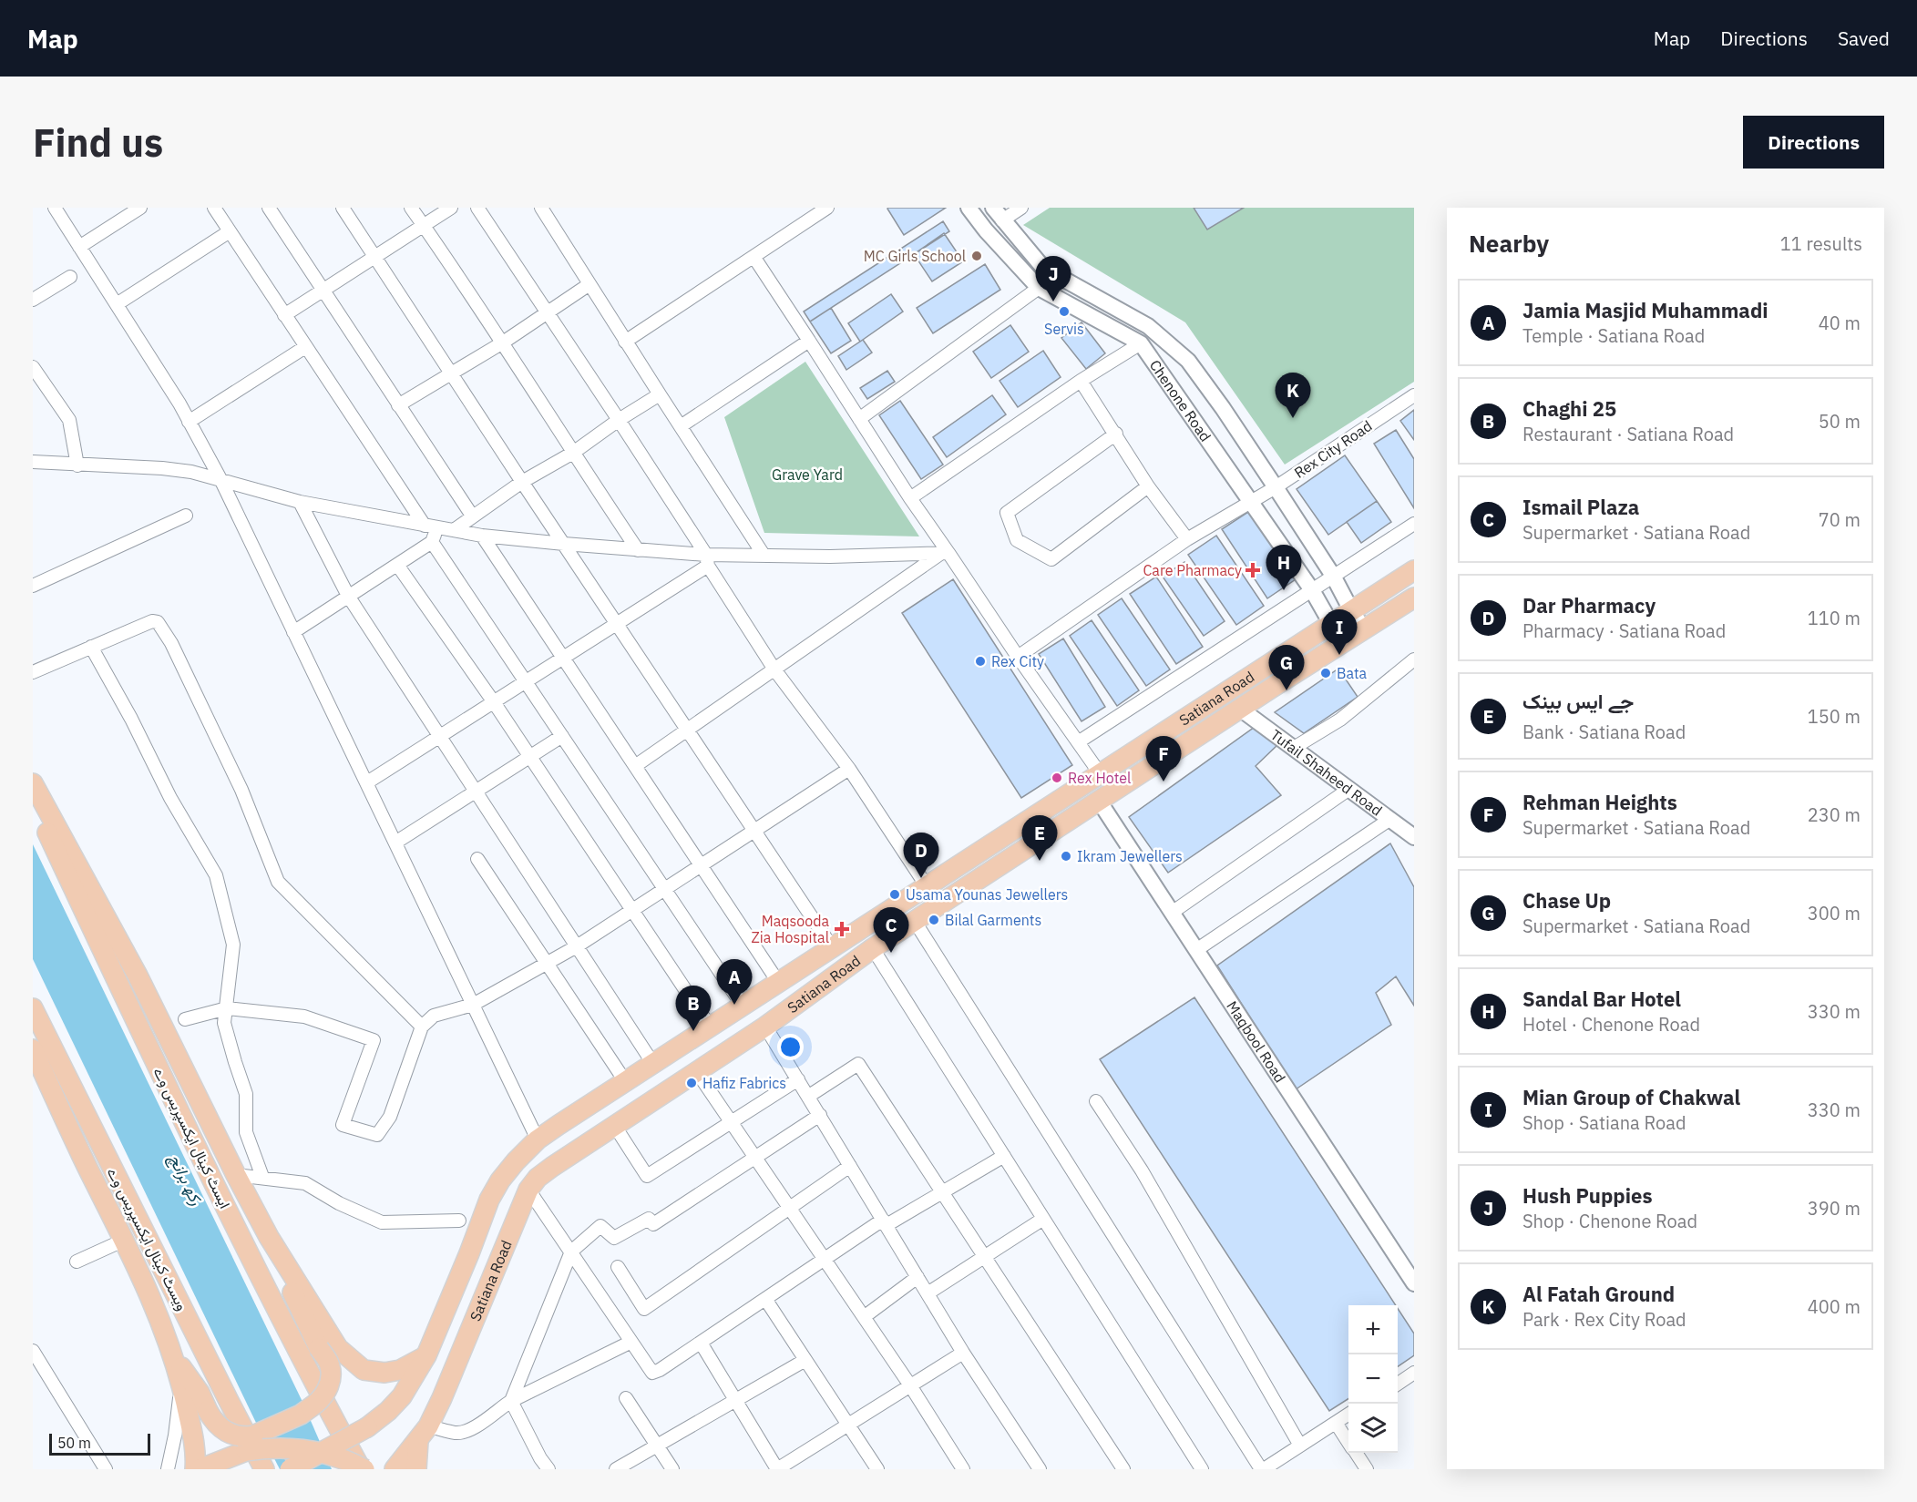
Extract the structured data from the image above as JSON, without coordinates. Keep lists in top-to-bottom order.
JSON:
{
  "streets": {
    "main road": ["Satiana Road", "ایسٹ کینال ایکسپریس وے", "ویسٹ کینال ایکسپریس وے"],
    "street": [
      "Chenone Road",
      "Rex City Road",
      "Tufail Shaheed Road",
      "Maqbool Road"
    ]
  },
  "crossings": [
    ["Chenone Road", "Rex City Road"],
    ["Chenone Road", "Satiana Road"],
    ["Satiana Road", "Tufail Shaheed Road"],
    ["Satiana Road", "Maqbool Road"]
  ],
  "water": ["رکھ برانچ"],
  "parks": ["Grave Yard"],
  "places": {
    "other": [
      "MC Girls School",
      "Servis",
      "Rex City",
      "Bata",
      "Rex Hotel",
      "Ikram Jewellers",
      "Usama Younas Jewellers",
      "Bilal Garments",
      "Hafiz Fabrics"
    ],
    "health": ["Care Pharmacy", "Maqsooda Zia Hospital"]
  },
  "scale_bar": "50 m",
  "page": {
    "header": "Map",
    "nav": ["Map", "Directions", "Saved"],
    "buttons": "Directions",
    "title": "Find us",
    "heading": ["Nearby", "11 results"],
    "pins": [
      "J",
      "K",
      "H",
      "I",
      "G",
      "F",
      "E",
      "D",
      "C",
      "A",
      "B"
    ],
    "list": [
      {
        "mark": "A",
        "name": "Jamia Masjid Muhammadi",
        "note": "Temple · Satiana Road",
        "value": "40 m"
      },
      {
        "mark": "B",
        "name": "Chaghi 25",
        "note": "Restaurant · Satiana Road",
        "value": "50 m"
      },
      {
        "mark": "C",
        "name": "Ismail Plaza",
        "note": "Supermarket · Satiana Road",
        "value": "70 m"
      },
      {
        "mark": "D",
        "name": "Dar Pharmacy",
        "note": "Pharmacy · Satiana Road",
        "value": "110 m"
      },
      {
        "mark": "E",
        "name": "جے ایس بینک",
        "note": "Bank · Satiana Road",
        "value": "150 m"
      },
      {
        "mark": "F",
        "name": "Rehman Heights",
        "note": "Supermarket · Satiana Road",
        "value": "230 m"
      },
      {
        "mark": "G",
        "name": "Chase Up",
        "note": "Supermarket · Satiana Road",
        "value": "300 m"
      },
      {
        "mark": "H",
        "name": "Sandal Bar Hotel",
        "note": "Hotel · Chenone Road",
        "value": "330 m"
      },
      {
        "mark": "I",
        "name": "Mian Group of Chakwal",
        "note": "Shop · Satiana Road",
        "value": "330 m"
      },
      {
        "mark": "J",
        "name": "Hush Puppies",
        "note": "Shop · Chenone Road",
        "value": "390 m"
      },
      {
        "mark": "K",
        "name": "Al Fatah Ground",
        "note": "Park · Rex City Road",
        "value": "400 m"
      }
    ],
    "map_buttons": ["+", "−"],
    "scale": "50 m"
  }
}
